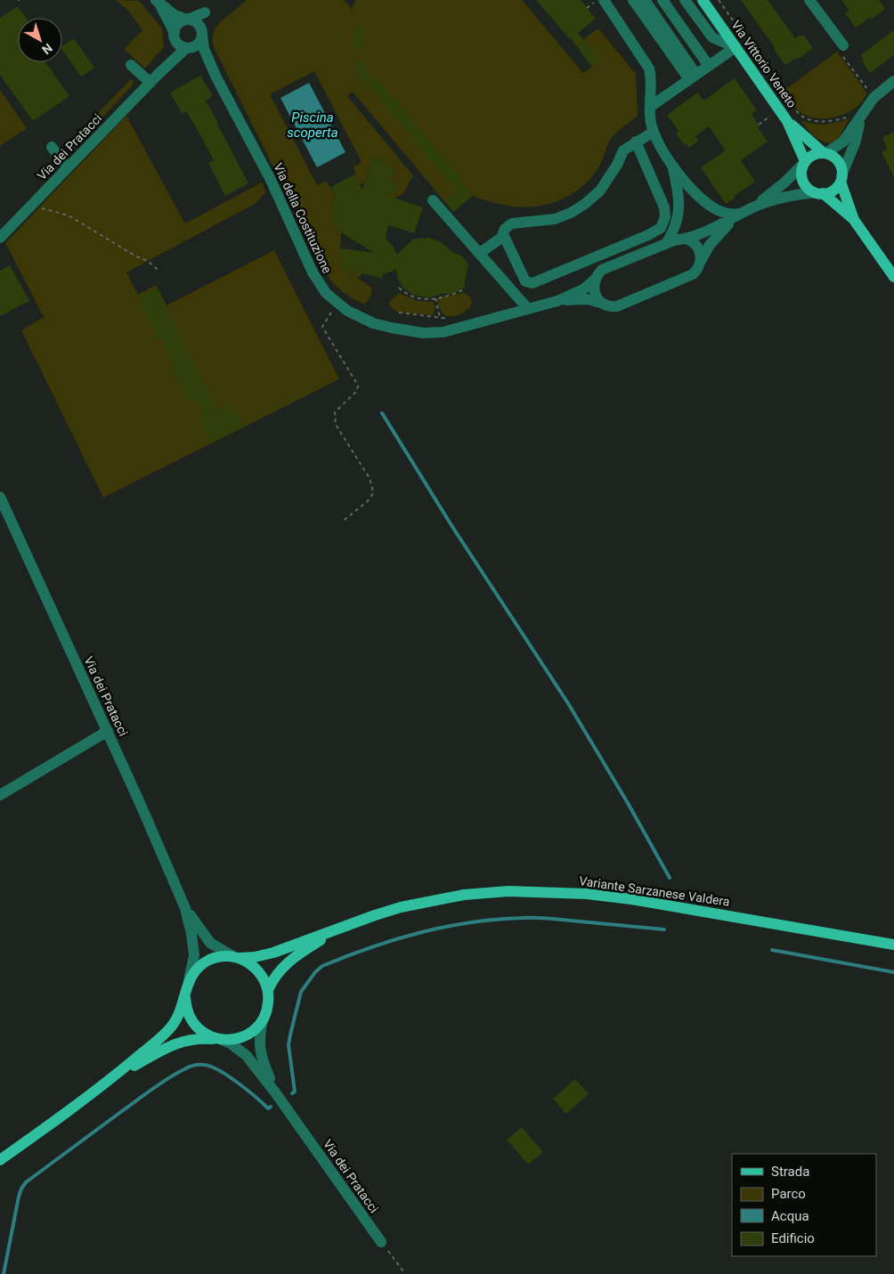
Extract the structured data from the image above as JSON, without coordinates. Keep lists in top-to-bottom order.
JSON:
{
  "streets": {
    "main road": ["Via Vittorio Veneto", "Variante Sarzanese Valdera"],
    "street": ["Via dei Pratacci", "Via della Costituzione"]
  },
  "crossings": [
    ["Via Vittorio Veneto", "Via della Costituzione"],
    ["Via dei Pratacci", "Via della Costituzione"],
    ["Via dei Pratacci", "Variante Sarzanese Valdera"]
  ],
  "water": ["Piscina scoperta"],
  "legend": [
    "Strada",
    "Parco",
    "Acqua",
    "Edificio"
  ],
  "north": "bottom right"
}
